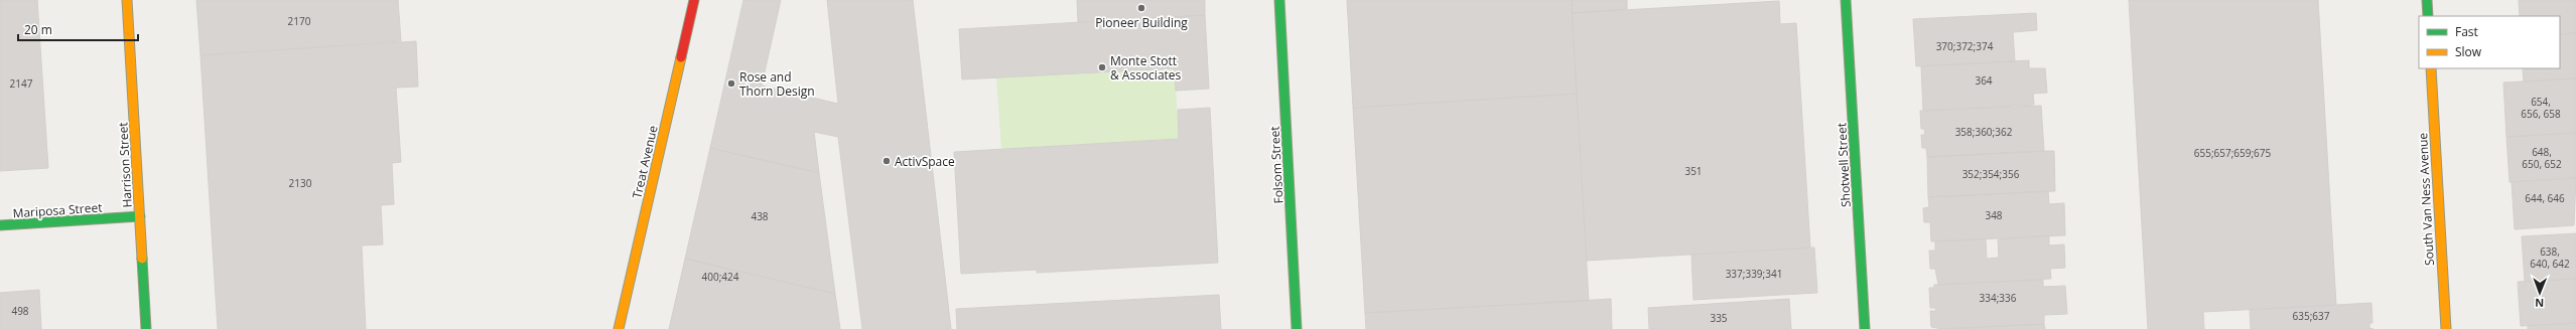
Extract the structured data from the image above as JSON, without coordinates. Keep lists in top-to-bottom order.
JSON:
{
  "streets": {
    "street": [
      "Treat Avenue",
      "Harrison Street",
      "Folsom Street",
      "Shotwell Street",
      "South Van Ness Avenue",
      "Mariposa Street"
    ]
  },
  "crossings": [
    ["Harrison Street", "Mariposa Street"]
  ],
  "places": [
    "Pioneer Building",
    "Monte Stott & Associates",
    "Rose and Thorn Design",
    "ActivSpace"
  ],
  "house_numbers": [
    "2170",
    "370;372;374",
    "364",
    "2147",
    "654, 656, 658",
    "358;360;362",
    "648, 650, 652",
    "655;657;659;675",
    "351",
    "352;354;356",
    "2130",
    "644, 646",
    "348",
    "438",
    "638, 640, 642",
    "337;339;341",
    "400;424",
    "334;336",
    "498",
    "635;637",
    "335"
  ],
  "legend": ["Fast", "Slow"],
  "scale_bar": "20 m",
  "north": "bottom"
}
